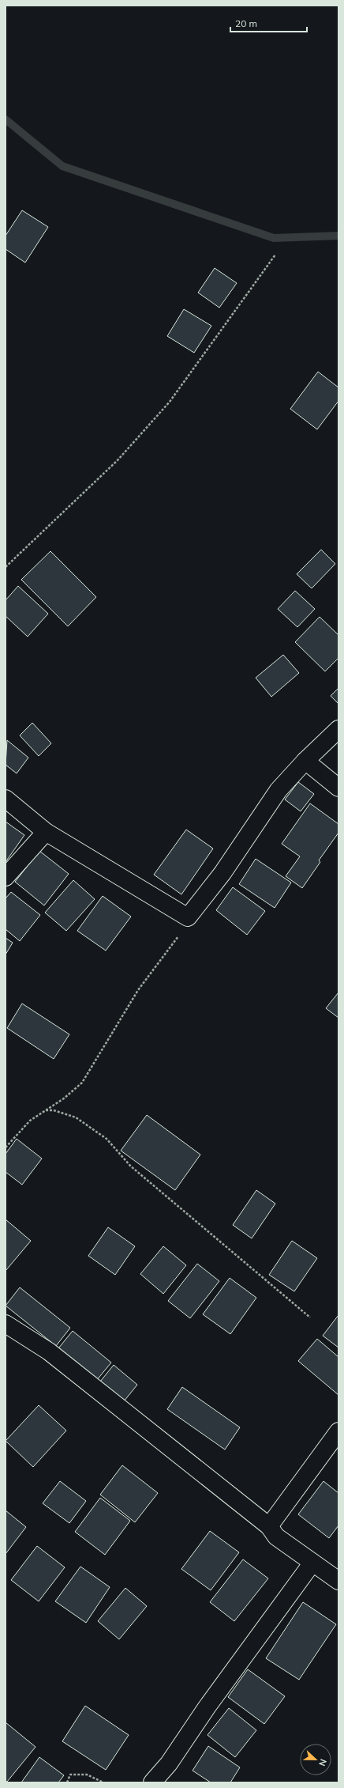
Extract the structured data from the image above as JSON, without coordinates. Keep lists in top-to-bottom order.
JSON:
{
  "scale_bar": "20 m",
  "north": "right"
}
